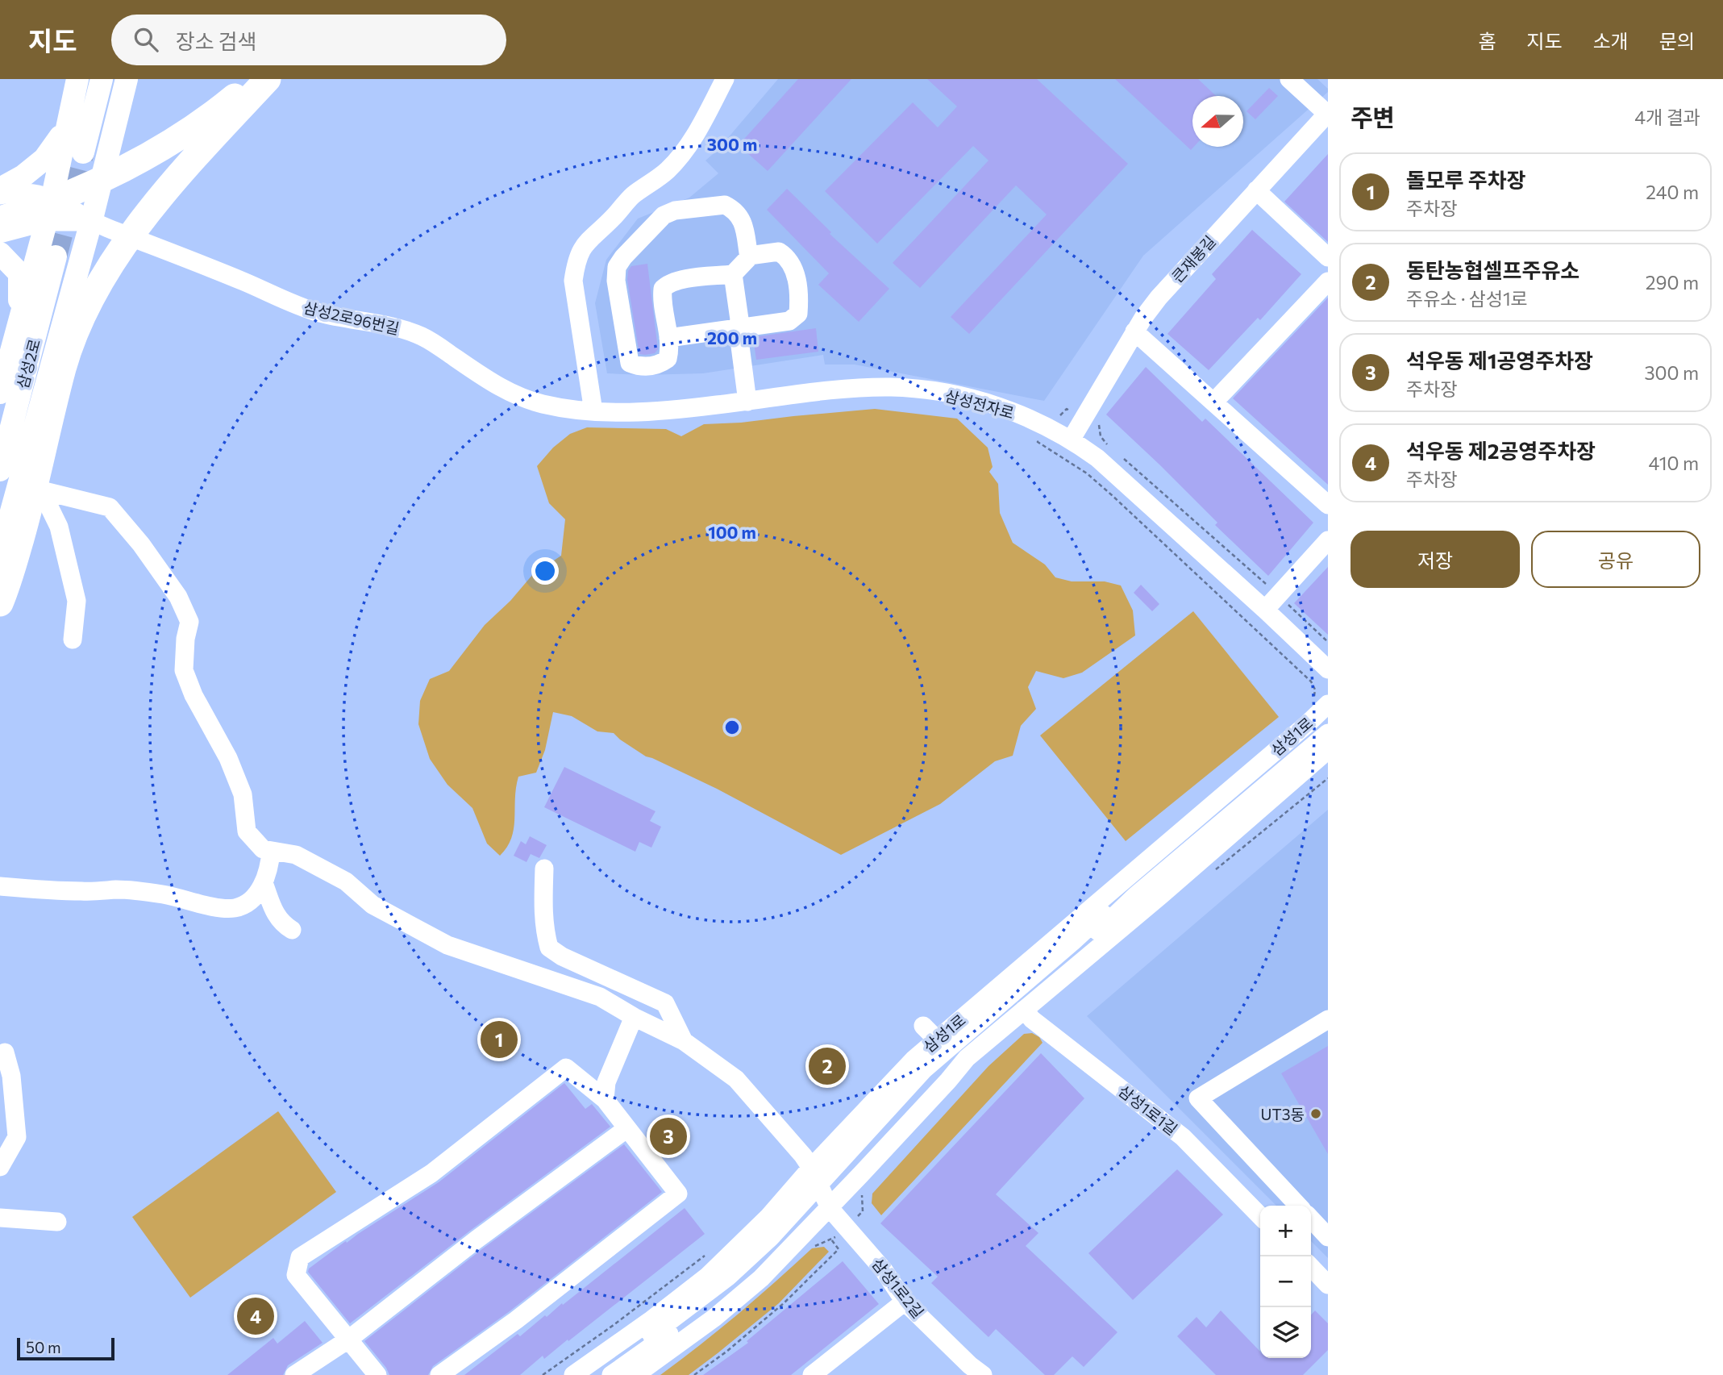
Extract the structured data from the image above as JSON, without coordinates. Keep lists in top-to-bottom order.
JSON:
{
  "streets": {
    "main road": ["삼성2로"],
    "street": [
      "큰재봉길",
      "삼성2로96번길",
      "삼성전자로",
      "삼성1로",
      "삼성1로1길",
      "삼성1로2길"
    ]
  },
  "crossings": [
    ["큰재봉길", "삼성전자로"],
    ["삼성2로96번길", "삼성전자로"],
    ["삼성1로", "삼성1로2길"]
  ],
  "places": ["UT3동"],
  "scale_bar": "50 m",
  "north": "left",
  "page": {
    "header": "지도",
    "search": "장소 검색",
    "nav": [
      "홈",
      "지도",
      "소개",
      "문의"
    ],
    "heading": ["주변", "4개 결과"],
    "list": [
      {
        "mark": "1",
        "name": "돌모루 주차장",
        "note": "주차장",
        "value": "240 m"
      },
      {
        "mark": "2",
        "name": "동탄농협셀프주유소",
        "note": "주유소 · 삼성1로",
        "value": "290 m"
      },
      {
        "mark": "3",
        "name": "석우동 제1공영주차장",
        "note": "주차장",
        "value": "300 m"
      },
      {
        "mark": "4",
        "name": "석우동 제2공영주차장",
        "note": "주차장",
        "value": "410 m"
      }
    ],
    "buttons": ["저장", "공유"],
    "pins": [
      "1",
      "2",
      "3",
      "4"
    ],
    "map_buttons": ["+", "−"],
    "scale": "50 m"
  },
  "rings": ["300 m", "200 m", "100 m"]
}
